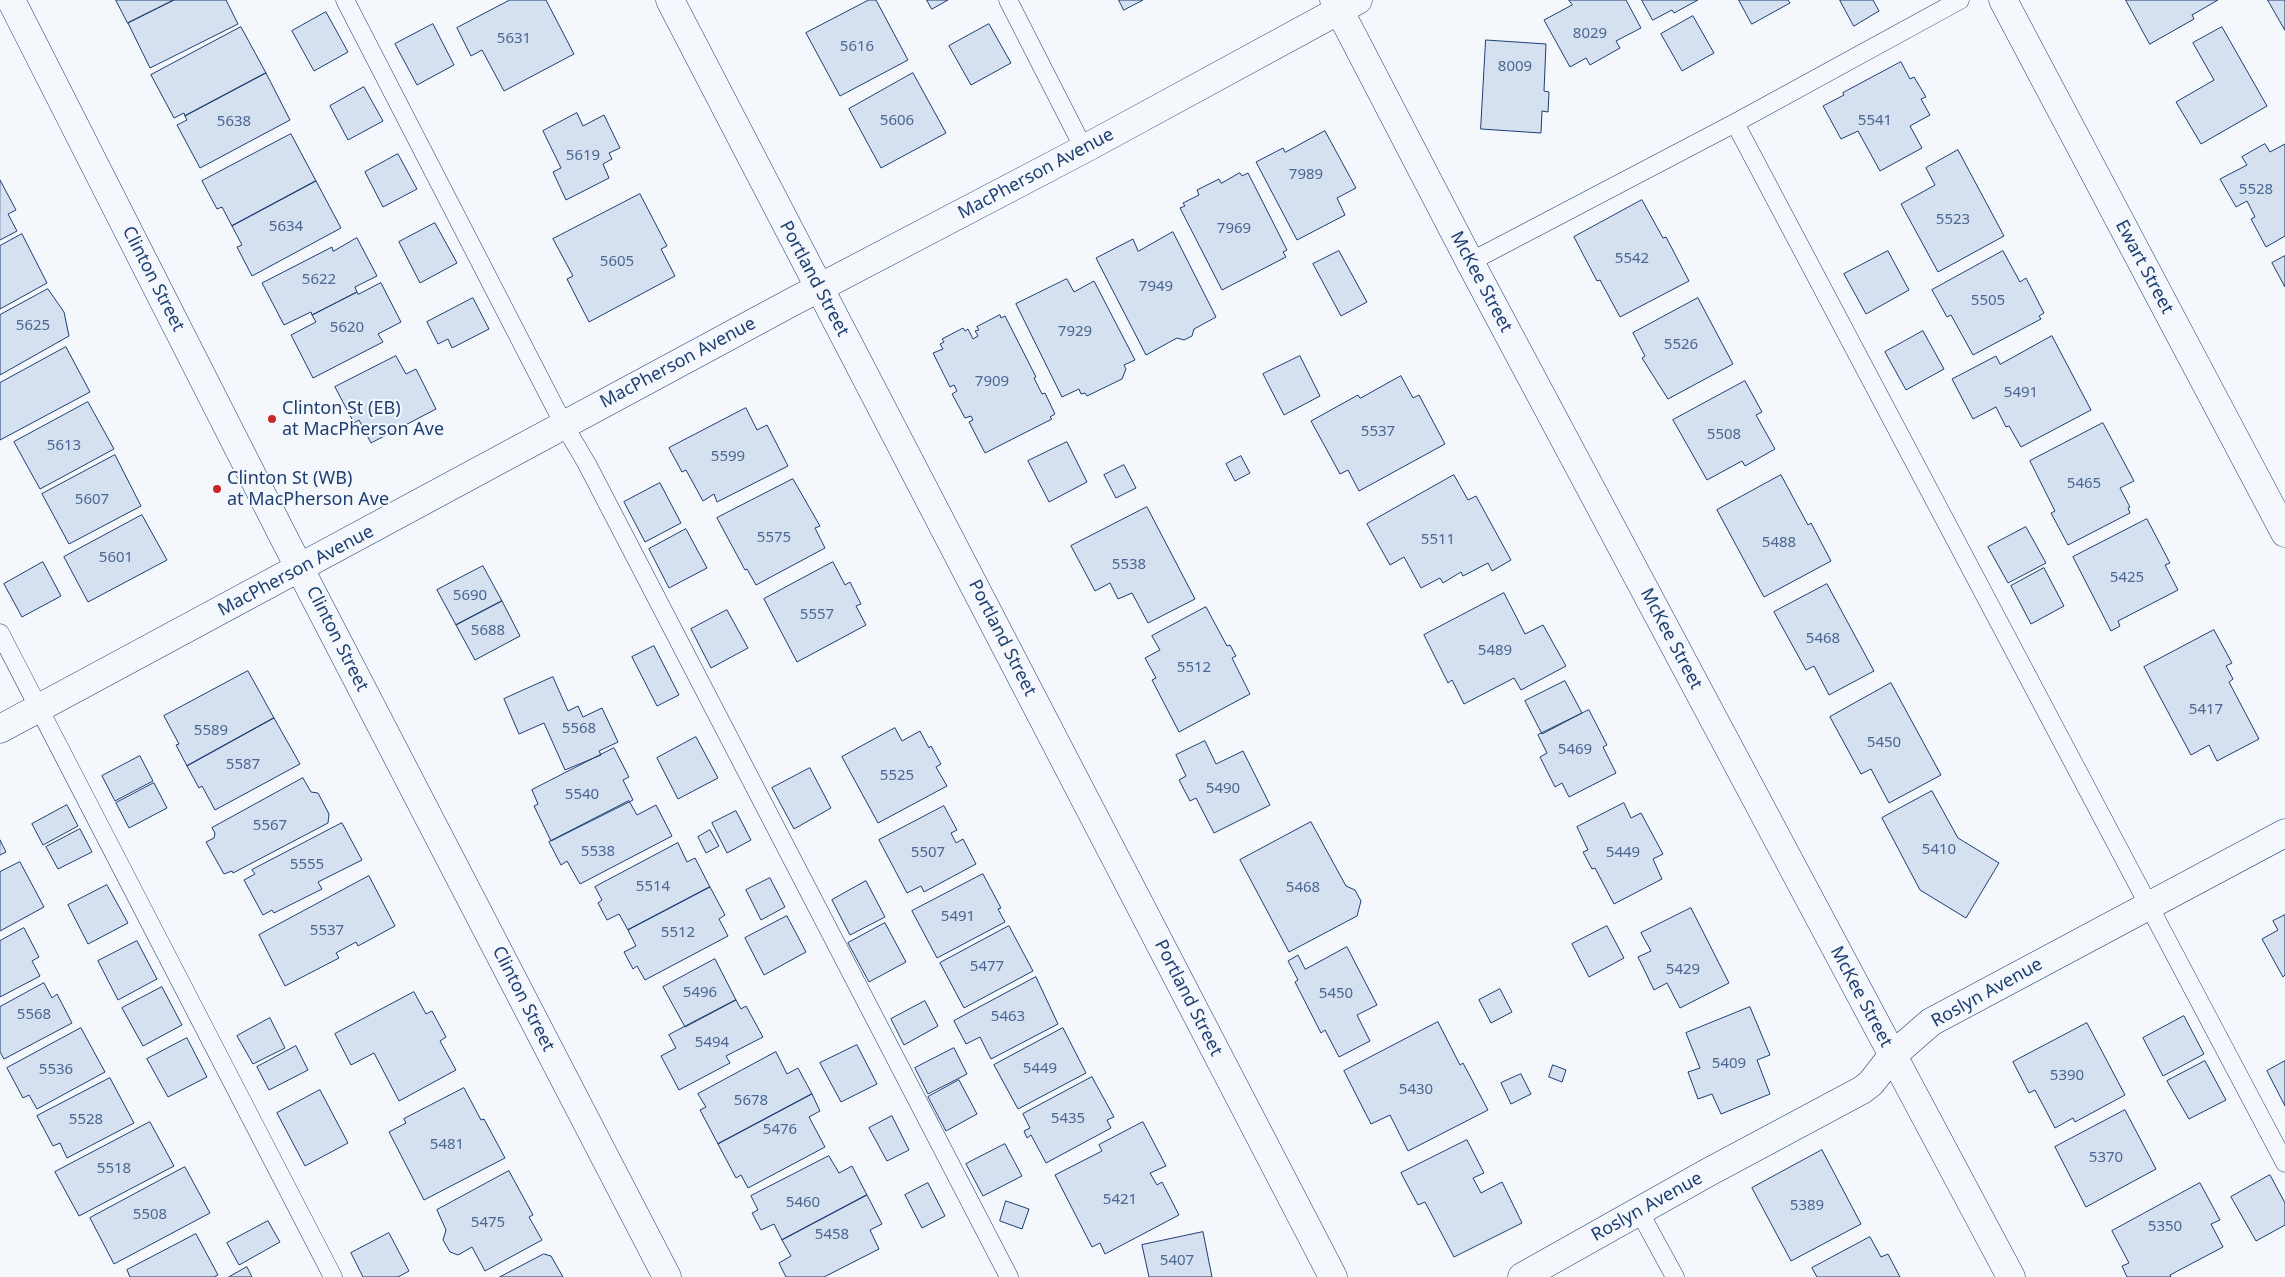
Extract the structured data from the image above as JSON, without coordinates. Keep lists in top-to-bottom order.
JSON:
{
  "streets": {
    "street": [
      "MacPherson Avenue",
      "Ewart Street",
      "Clinton Street",
      "Portland Street",
      "McKee Street",
      "Roslyn Avenue"
    ]
  },
  "crossings": [
    ["MacPherson Avenue", "Clinton Street"],
    ["MacPherson Avenue", "Portland Street"],
    ["MacPherson Avenue", "McKee Street"],
    ["McKee Street", "Roslyn Avenue"]
  ],
  "places": ["Clinton St (EB) at MacPherson Ave", "Clinton St (WB) at MacPherson Ave"],
  "house_numbers": [
    "8029",
    "5631",
    "5616",
    "8009",
    "5606",
    "5541",
    "5638",
    "5619",
    "7989",
    "5528",
    "5523",
    "5634",
    "7969",
    "5542",
    "5605",
    "5622",
    "7949",
    "5505",
    "5625",
    "5620",
    "7929",
    "5526",
    "7909",
    "5491",
    "5537",
    "5508",
    "5613",
    "5599",
    "5465",
    "5607",
    "5575",
    "5511",
    "5488",
    "5601",
    "5538",
    "5425",
    "5690",
    "5557",
    "5688",
    "5468",
    "5489",
    "5512",
    "5417",
    "5568",
    "5589",
    "5450",
    "5469",
    "5587",
    "5525",
    "5490",
    "5540",
    "5567",
    "5410",
    "5538",
    "5507",
    "5449",
    "5555",
    "5514",
    "5468",
    "5491",
    "5537",
    "5512",
    "5477",
    "5429",
    "5496",
    "5450",
    "5568",
    "5463",
    "5494",
    "5409",
    "5449",
    "5536",
    "5390",
    "5430",
    "5678",
    "5435",
    "5528",
    "5476",
    "5481",
    "5370",
    "5518",
    "5421",
    "5460",
    "5389",
    "5508",
    "5475",
    "5350",
    "5458",
    "5407"
  ]
}
